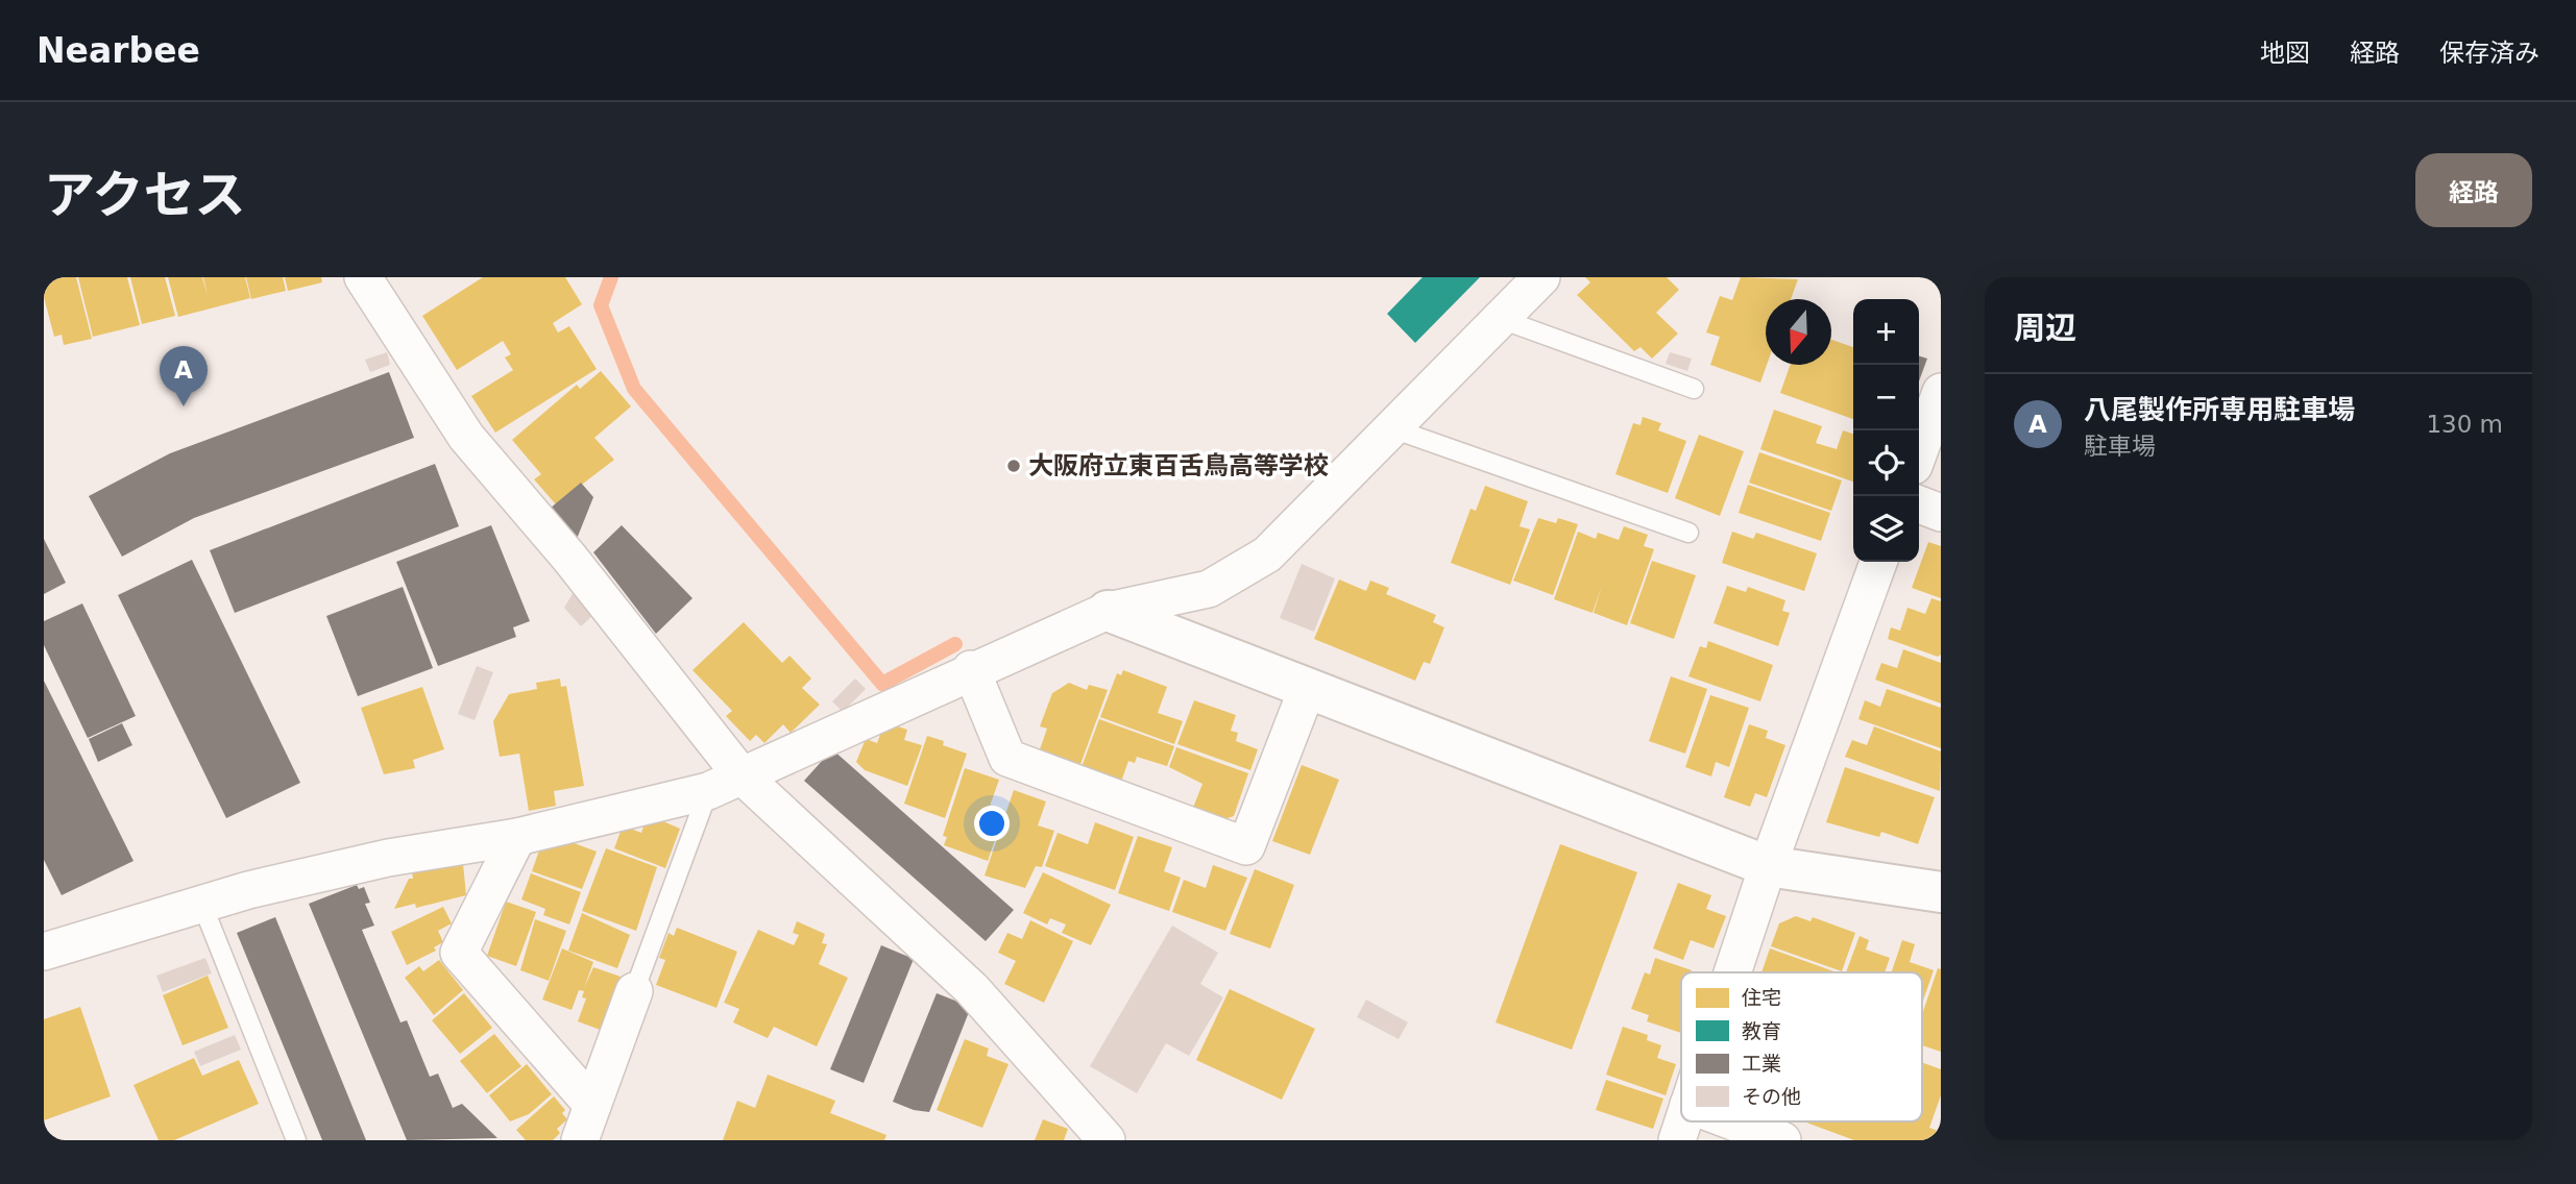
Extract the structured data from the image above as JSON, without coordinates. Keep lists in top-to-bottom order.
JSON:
{
  "places": ["大阪府立東百舌鳥高等学校"],
  "legend": [
    "住宅",
    "教育",
    "工業",
    "その他"
  ],
  "north": "bottom",
  "page": {
    "header": "Nearbee",
    "nav": ["地図", "経路", "保存済み"],
    "title": "アクセス",
    "buttons": "経路",
    "heading": "周辺",
    "map_buttons": ["+", "−"],
    "pins": "A",
    "list": [
      {
        "mark": "A",
        "name": "八尾製作所専用駐車場",
        "note": "駐車場",
        "value": "130 m"
      }
    ]
  }
}
